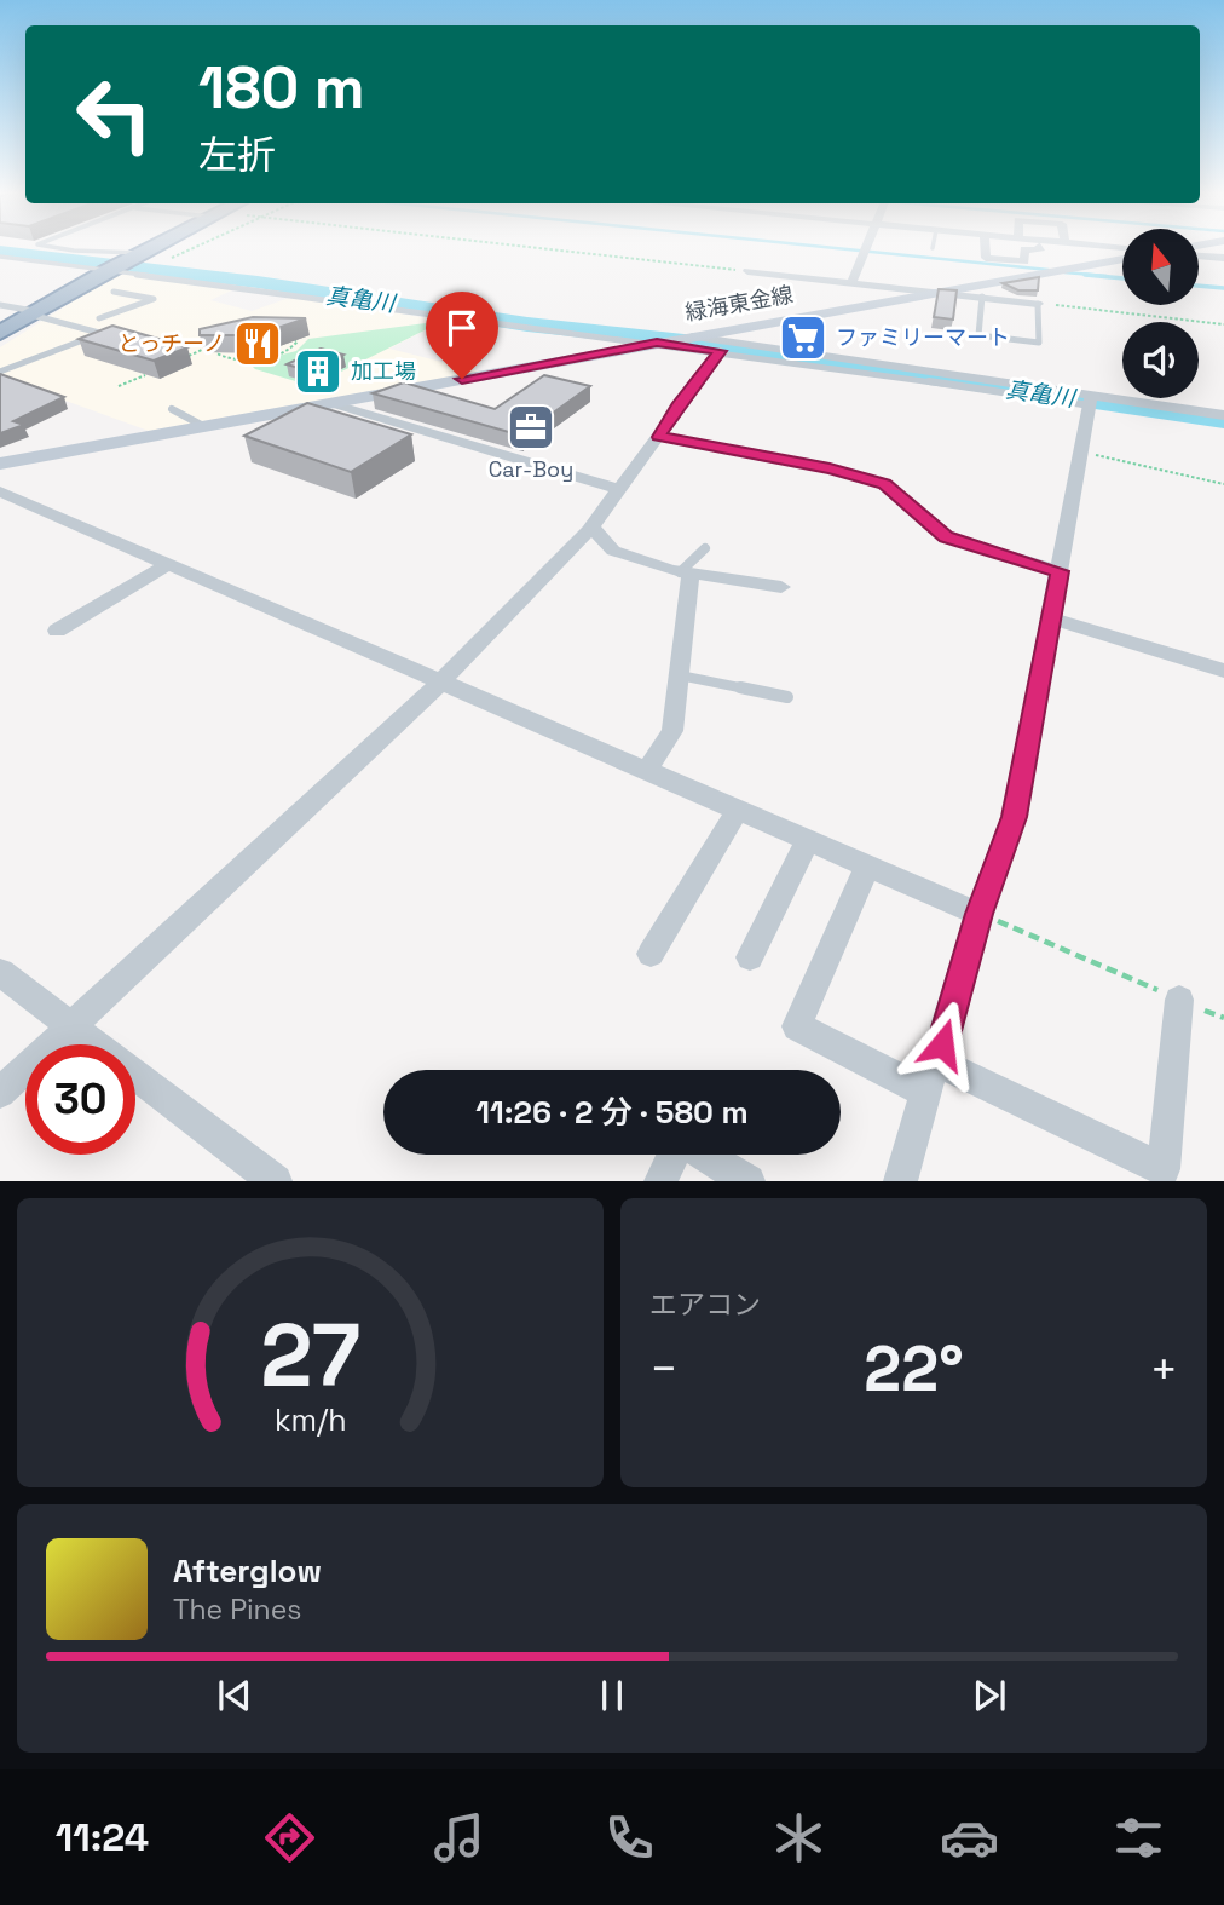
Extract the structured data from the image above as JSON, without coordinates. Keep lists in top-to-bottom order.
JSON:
{
  "streets": {
    "main road": ["緑海東金線"]
  },
  "water": ["真亀川"],
  "places": {
    "supermarket": ["ファミリーマート"],
    "restaurant": ["とっチーノ"],
    "building": ["加工場"],
    "office": ["Car-Boy"]
  },
  "north": "top",
  "page": {
    "turn": ["180 m", "左折"],
    "limit": "30",
    "trip": "11:26 · 2 分 · 580 m",
    "tile": "エアコン",
    "heat": ["−", "22°", "+"],
    "song": ["Afterglow", "The Pines"],
    "tabs": "11:24",
    "gauge": ["27", "km/h"]
  }
}
